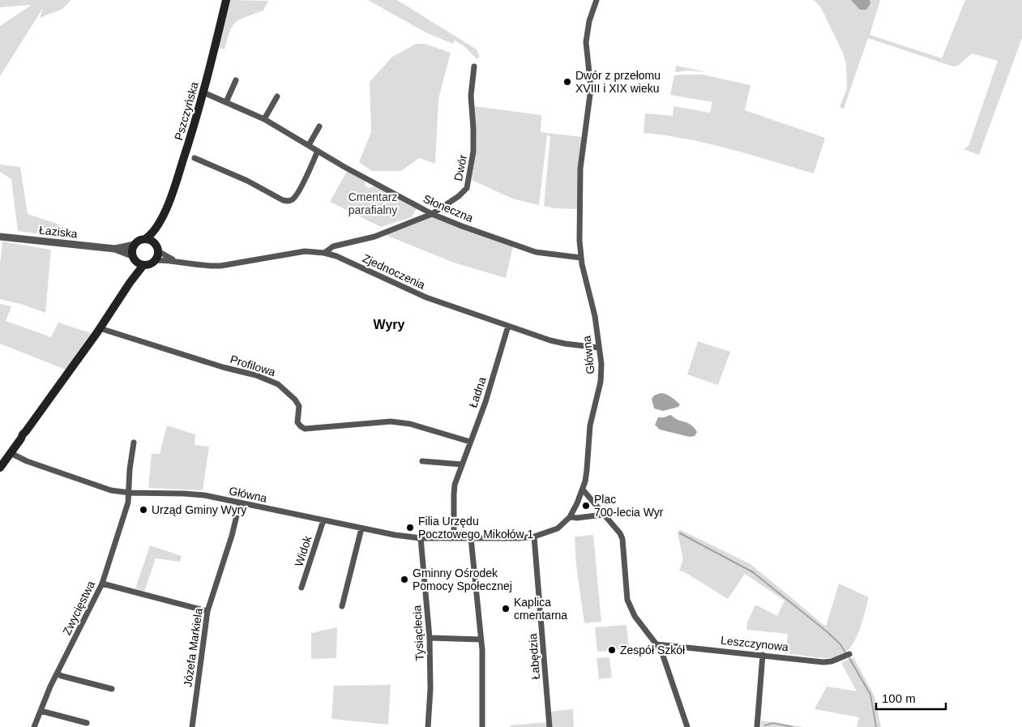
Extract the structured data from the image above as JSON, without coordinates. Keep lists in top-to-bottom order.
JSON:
{
  "streets": {
    "main road": ["Pszczyńska"],
    "street": [
      "Dwór",
      "Słoneczna",
      "Łaziska",
      "Zjednoczenia",
      "Główna",
      "Profilowa",
      "Ładna",
      "Widok",
      "Zwycięstwa",
      "Tysiąclecia",
      "Leszczynowa",
      "Józefa Markiela",
      "Łabędzia"
    ]
  },
  "crossings": [
    ["Pszczyńska", "Słoneczna"],
    ["Pszczyńska", "Łaziska"],
    ["Pszczyńska", "Zjednoczenia"],
    ["Dwór", "Słoneczna"],
    ["Dwór", "Zjednoczenia"],
    ["Słoneczna", "Główna"],
    ["Łaziska", "Zjednoczenia"],
    ["Zjednoczenia", "Główna"],
    ["Zjednoczenia", "Ładna"],
    ["Główna", "Ładna"],
    ["Główna", "Widok"],
    ["Główna", "Zwycięstwa"],
    ["Główna", "Tysiąclecia"],
    ["Główna", "Józefa Markiela"],
    ["Główna", "Łabędzia"],
    ["Profilowa", "Ładna"]
  ],
  "districts": ["Wyry"],
  "parks": ["Cmentarz parafialny"],
  "places": [
    "Dwór z przełomu XVIII i XIX wieku",
    "Plac 700-lecia Wyr",
    "Urząd Gminy Wyry",
    "Filia Urzędu Pocztowego Mikołów 1",
    "Gminny Ośrodek Pomocy Społecznej",
    "Kaplica cmentarna",
    "Zespół Szkół"
  ],
  "scale_bar": "100 m"
}
